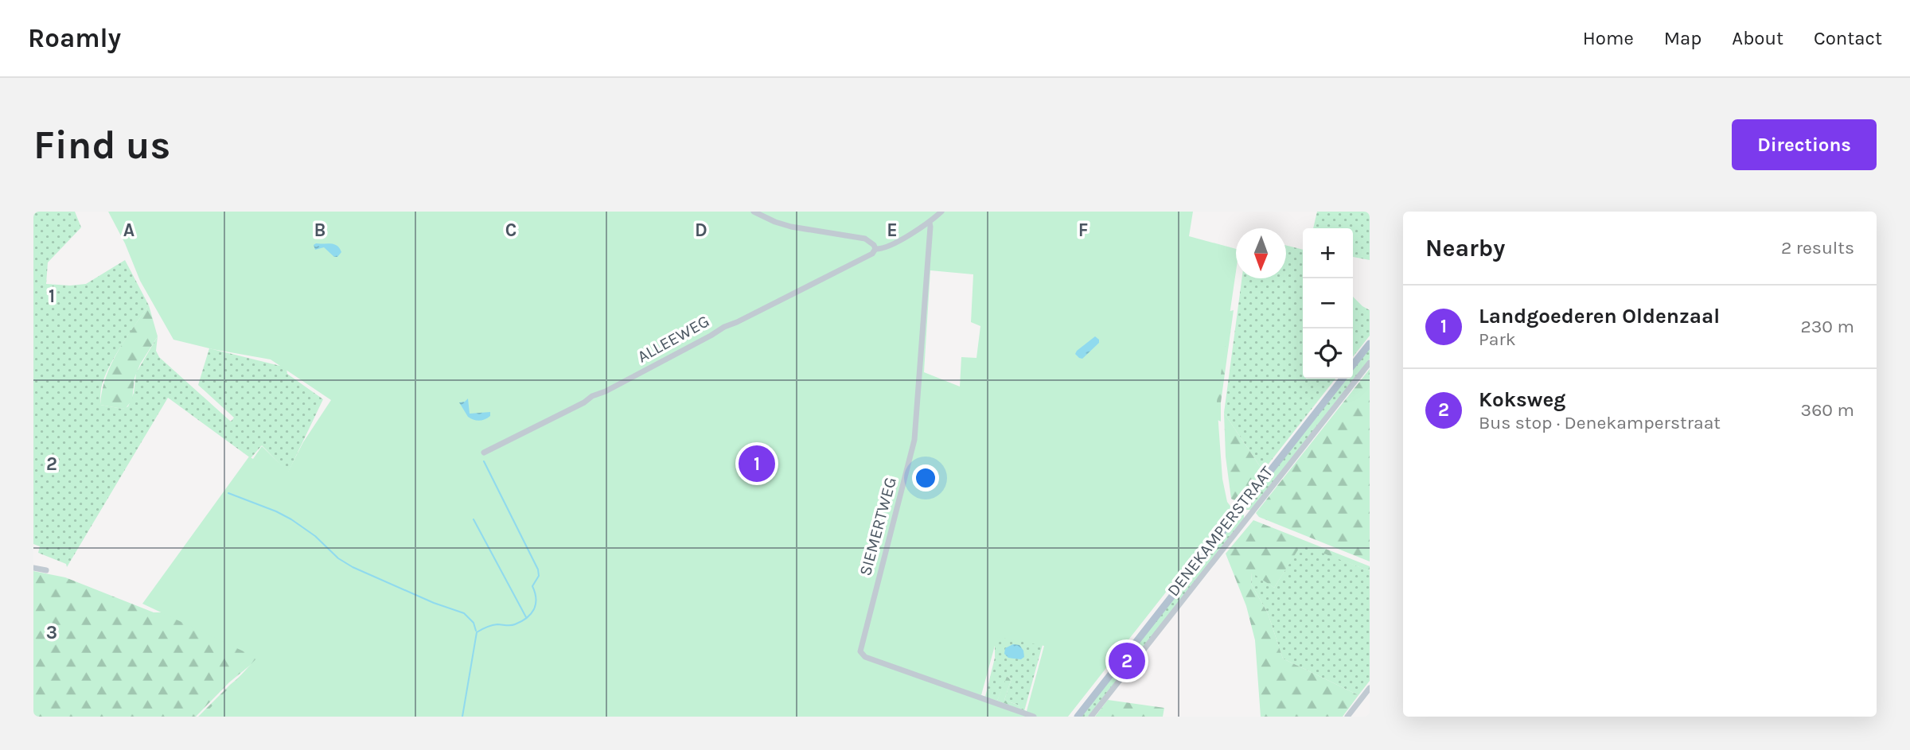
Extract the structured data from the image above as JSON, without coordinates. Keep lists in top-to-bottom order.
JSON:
{
  "streets": {
    "main road": ["DENEKAMPERSTRAAT"],
    "street": ["ALLEEWEG", "SIEMERTWEG"]
  },
  "crossings": [
    ["ALLEEWEG", "SIEMERTWEG"]
  ],
  "north": "bottom",
  "page": {
    "header": "Roamly",
    "nav": [
      "Home",
      "Map",
      "About",
      "Contact"
    ],
    "buttons": "Directions",
    "title": "Find us",
    "heading": ["Nearby", "2 results"],
    "map_buttons": ["+", "−"],
    "list": [
      {
        "mark": "1",
        "name": "Landgoederen Oldenzaal",
        "note": "Park",
        "value": "230 m"
      },
      {
        "mark": "2",
        "name": "Koksweg",
        "note": "Bus stop · Denekamperstraat",
        "value": "360 m"
      }
    ],
    "pins": ["1", "2"]
  },
  "grid": {
    "columns": [
      "A",
      "B",
      "C",
      "D",
      "E",
      "F"
    ],
    "rows": ["1", "2", "3"]
  }
}
